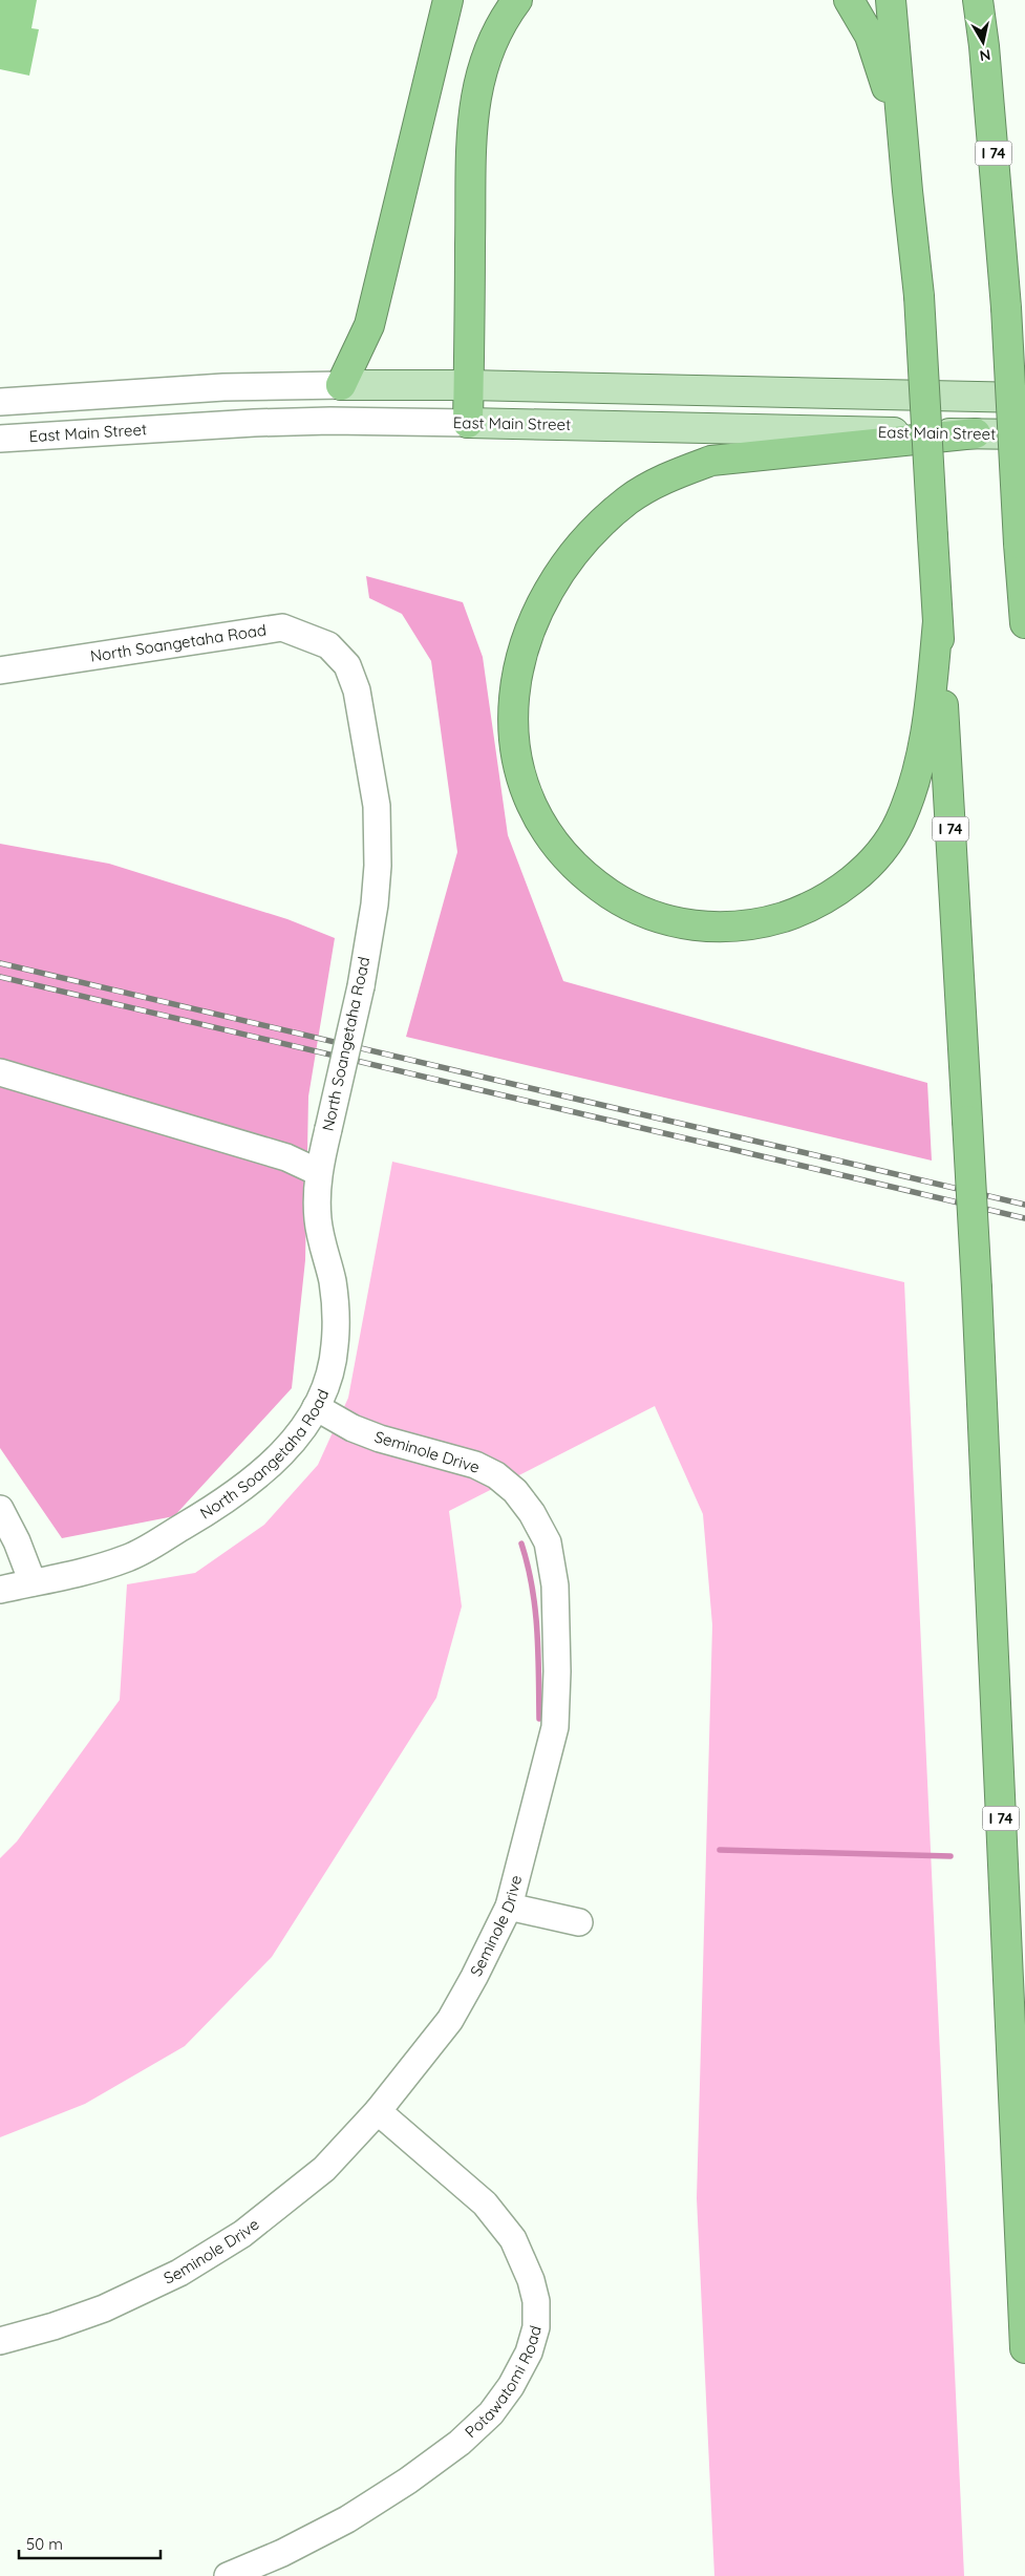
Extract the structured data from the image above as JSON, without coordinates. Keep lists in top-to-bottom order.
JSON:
{
  "streets": {
    "highway": ["I 74"],
    "main road": ["East Main Street"],
    "street": ["North Soangetaha Road", "Seminole Drive", "Potawatomi Road"]
  },
  "crossings": [
    ["North Soangetaha Road", "Seminole Drive"],
    ["Seminole Drive", "Potawatomi Road"]
  ],
  "scale_bar": "50 m",
  "north": "bottom"
}
